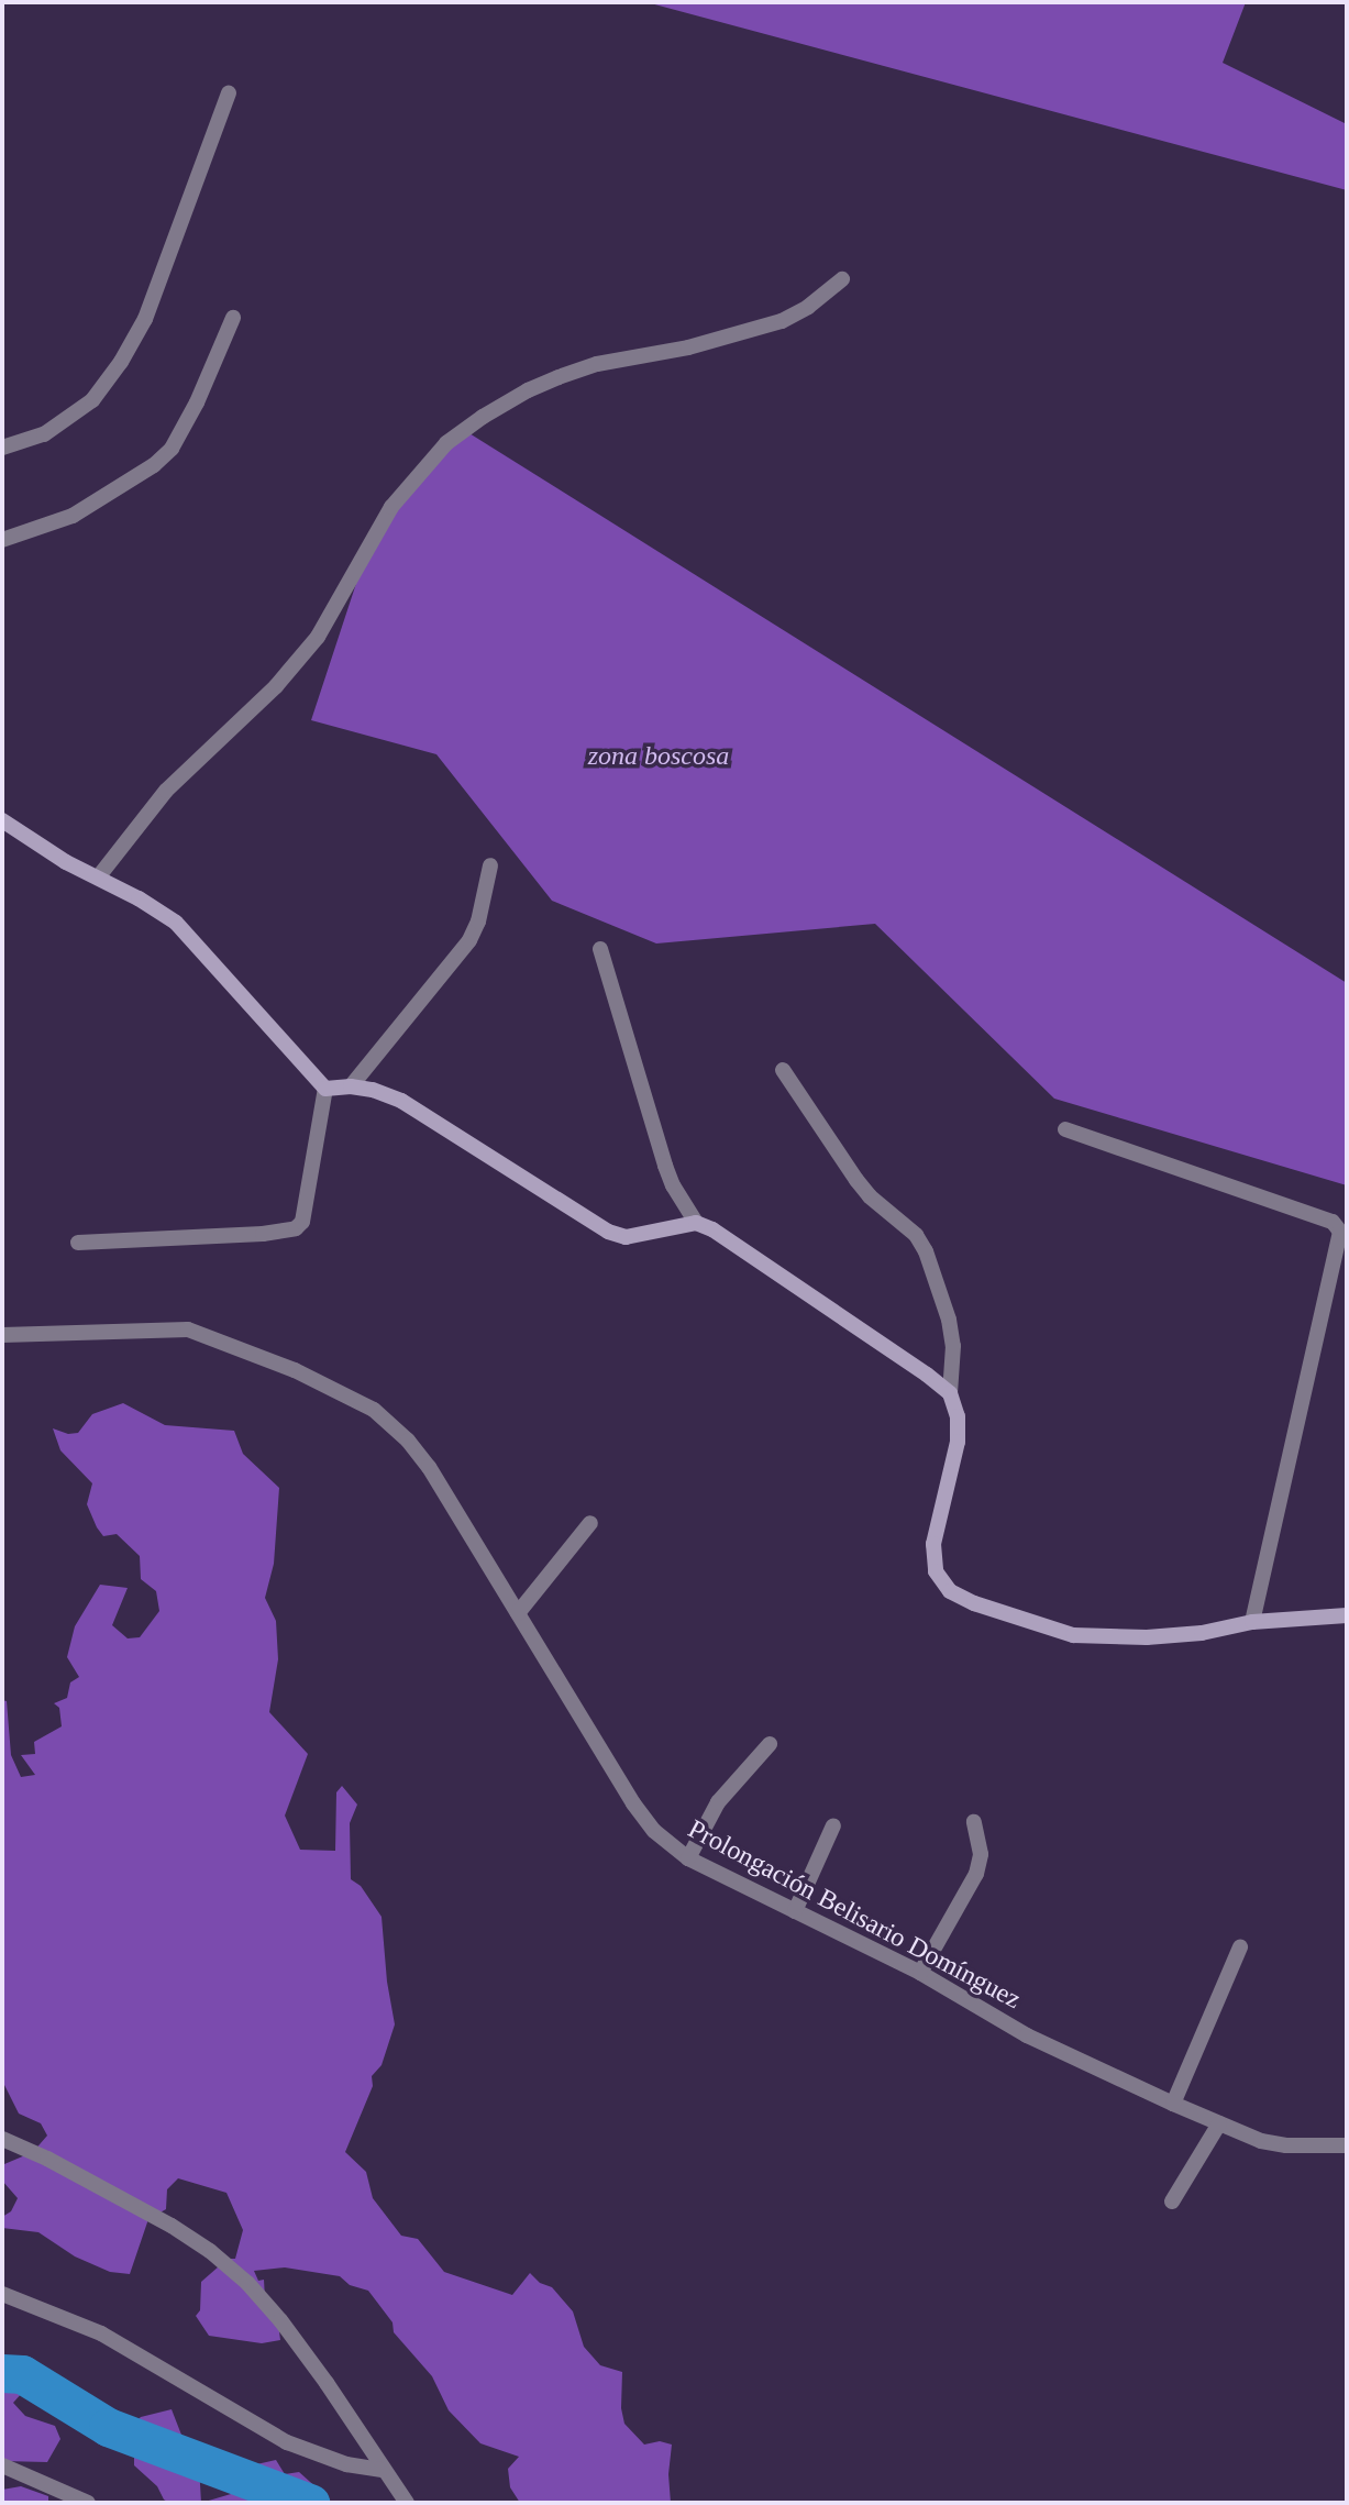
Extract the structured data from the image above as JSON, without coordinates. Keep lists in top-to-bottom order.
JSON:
{
  "streets": {
    "street": ["Prolongación Belisario Domínguez"]
  },
  "parks": ["zona boscosa"]
}
